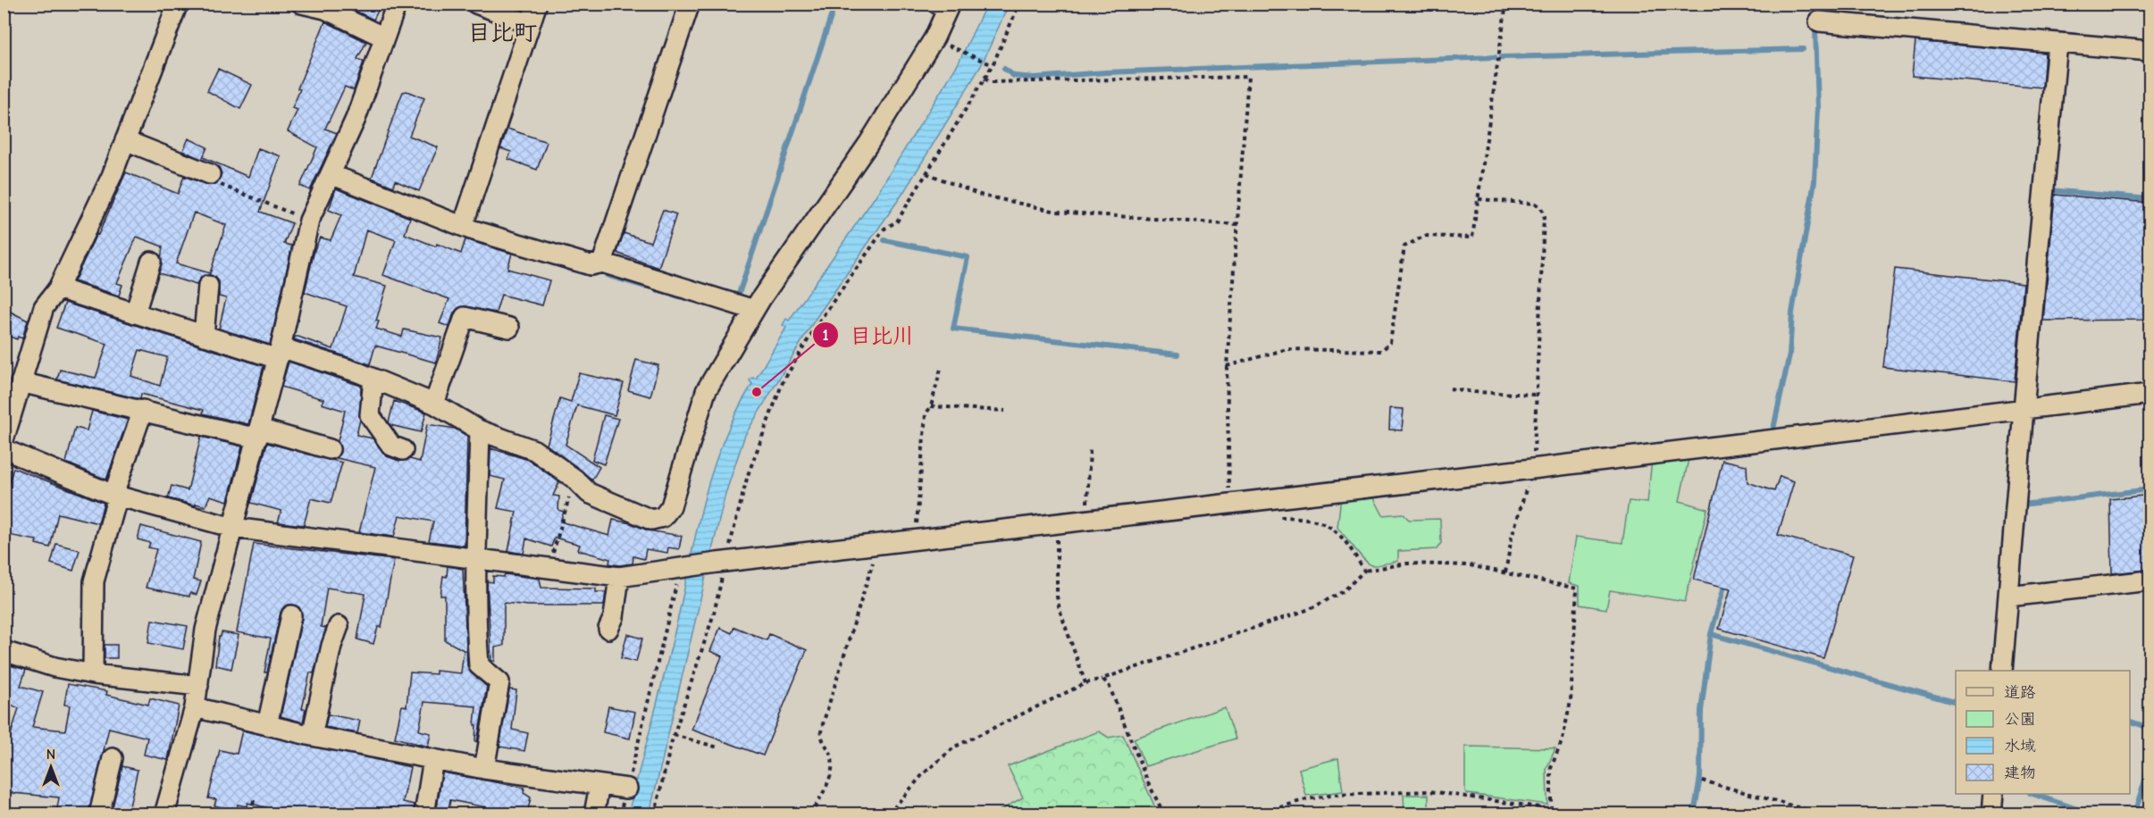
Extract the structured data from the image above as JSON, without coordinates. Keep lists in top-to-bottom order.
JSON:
{
  "districts": ["目比町"],
  "places": ["目比川"],
  "legend": [
    "道路",
    "公園",
    "水域",
    "建物"
  ],
  "north": "top"
}
